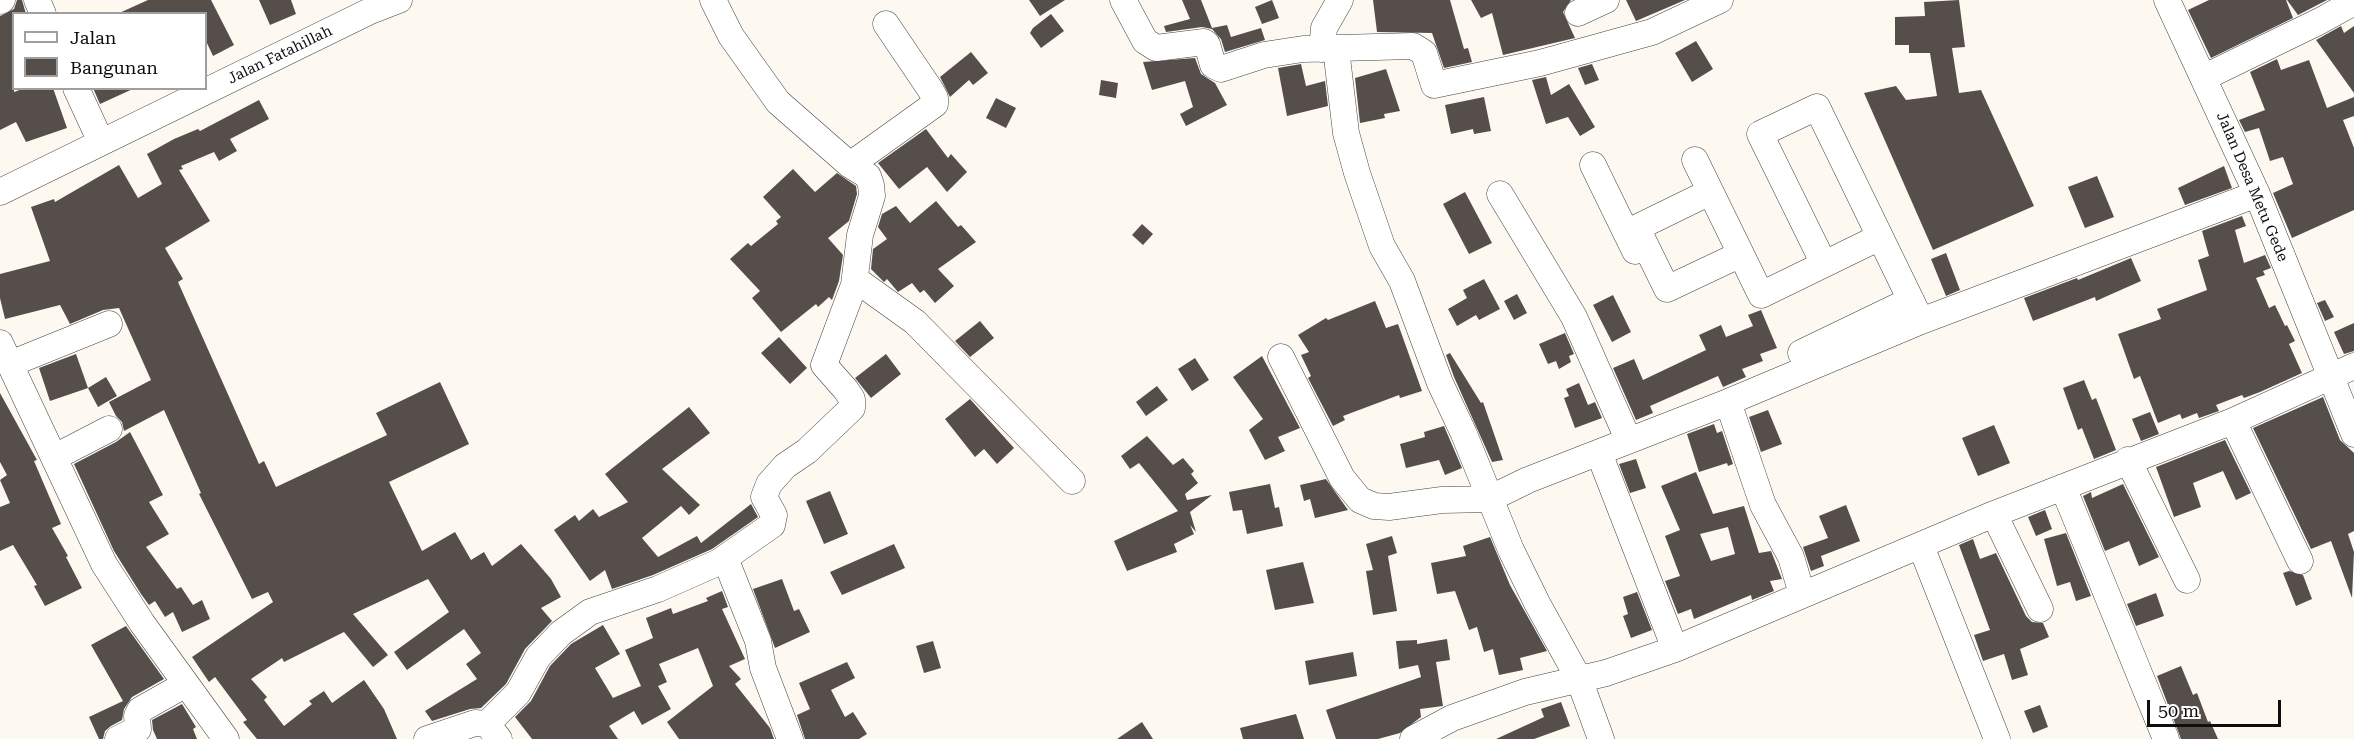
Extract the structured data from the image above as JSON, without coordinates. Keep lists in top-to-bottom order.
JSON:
{
  "streets": {
    "street": ["Jalan Fatahillah", "Jalan Desa Metu Gede"]
  },
  "legend": ["Jalan", "Bangunan"],
  "scale_bar": "50 m"
}
